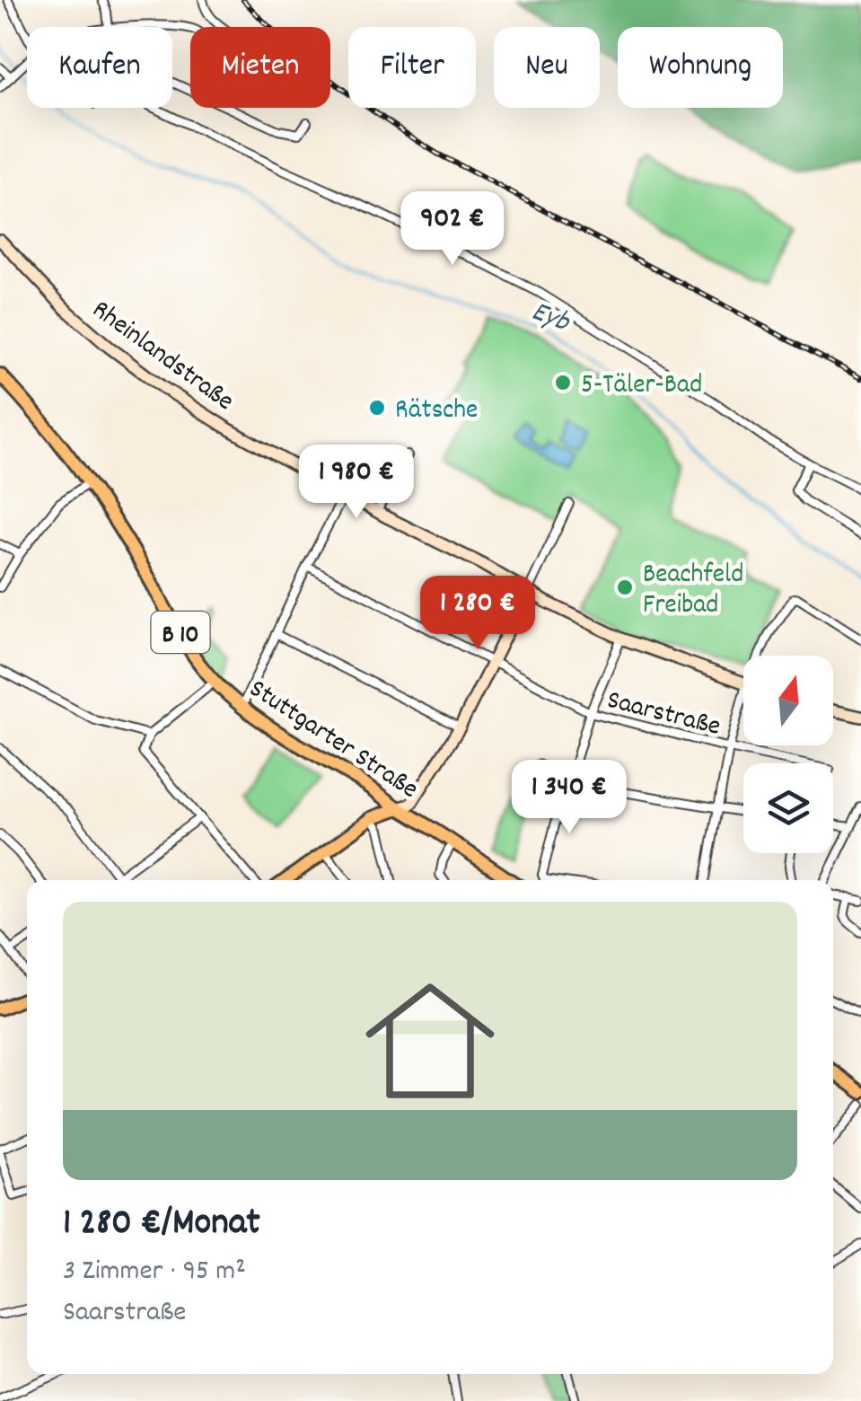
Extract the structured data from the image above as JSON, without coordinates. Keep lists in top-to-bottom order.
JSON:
{
  "streets": {
    "main road": ["Rheinlandstraße", "B 10", "Stuttgarter Straße"],
    "street": ["Saarstraße"]
  },
  "water": ["Eyb"],
  "places": ["5-Täler-Bad", "Rätsche", "Beachfeld Freibad"],
  "north": "top",
  "page": {
    "chip": [
      "Kaufen",
      "Mieten",
      "Filter",
      "Neu",
      "Wohnung"
    ],
    "price": [
      "902 €",
      "1 980 €",
      "1 280 €",
      "1 340 €"
    ],
    "list": [
      {
        "name": "1 280 €/Monat",
        "note": "3 Zimmer · 95 m² · Saarstraße"
      }
    ]
  }
}
